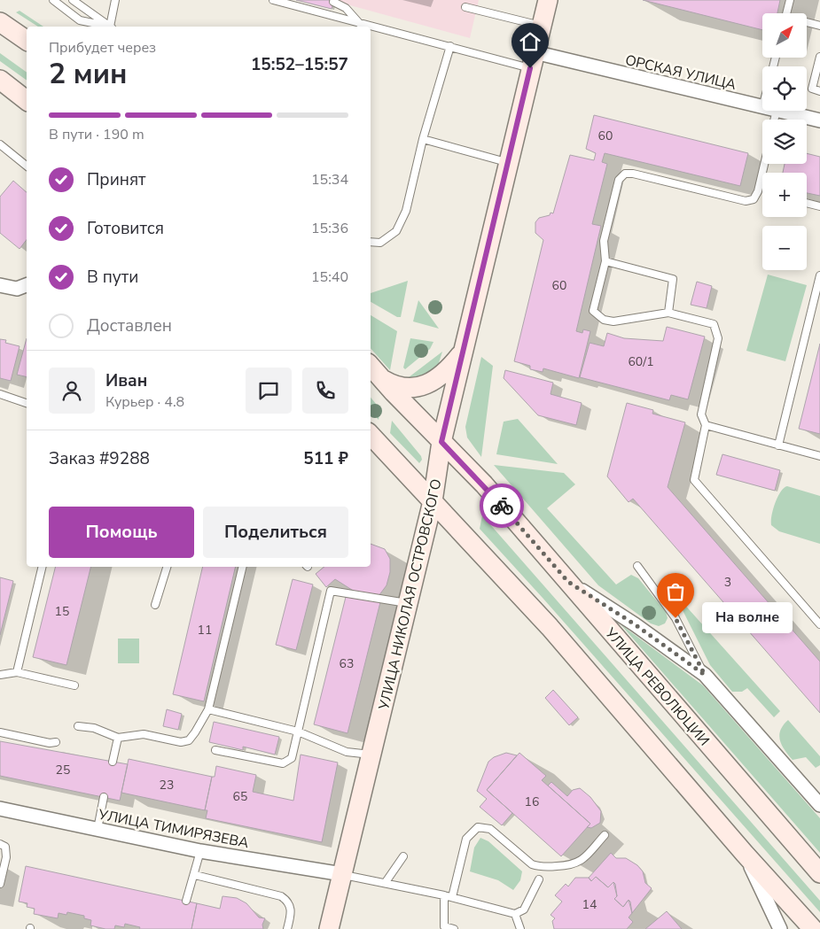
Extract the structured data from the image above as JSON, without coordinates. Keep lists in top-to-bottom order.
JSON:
{
  "streets": {
    "main road": ["УЛИЦА НИКОЛАЯ ОСТРОВСКОГО", "УЛИЦА РЕВОЛЮЦИИ"],
    "street": ["ОРСКАЯ УЛИЦА", "УЛИЦА ТИМИРЯЗЕВА"]
  },
  "crossings": [
    ["ОРСКАЯ УЛИЦА", "УЛИЦА НИКОЛАЯ ОСТРОВСКОГО"],
    ["УЛИЦА НИКОЛАЯ ОСТРОВСКОГО", "УЛИЦА РЕВОЛЮЦИИ"],
    ["УЛИЦА НИКОЛАЯ ОСТРОВСКОГО", "УЛИЦА ТИМИРЯЗЕВА"]
  ],
  "places": ["На волне"],
  "house_numbers": [
    "60",
    "60",
    "60/1",
    "3",
    "15",
    "11",
    "63",
    "25",
    "23",
    "65",
    "16",
    "14"
  ],
  "north": "top right",
  "page": {
    "map_buttons": ["+", "−"],
    "heading": ["2 мин", "Прибудет через", "15:52–15:57"],
    "panel": [
      "Иван",
      "Курьер · 4.8",
      "Заказ #9288",
      "511 ₽"
    ],
    "bar": "В пути · 190 m",
    "list": [
      ["Принят", "15:34"],
      ["Готовится", "15:36"],
      ["В пути", "15:40"],
      "Доставлен"
    ],
    "buttons": ["Помощь", "Поделиться"],
    "bubble": "На волне"
  }
}
